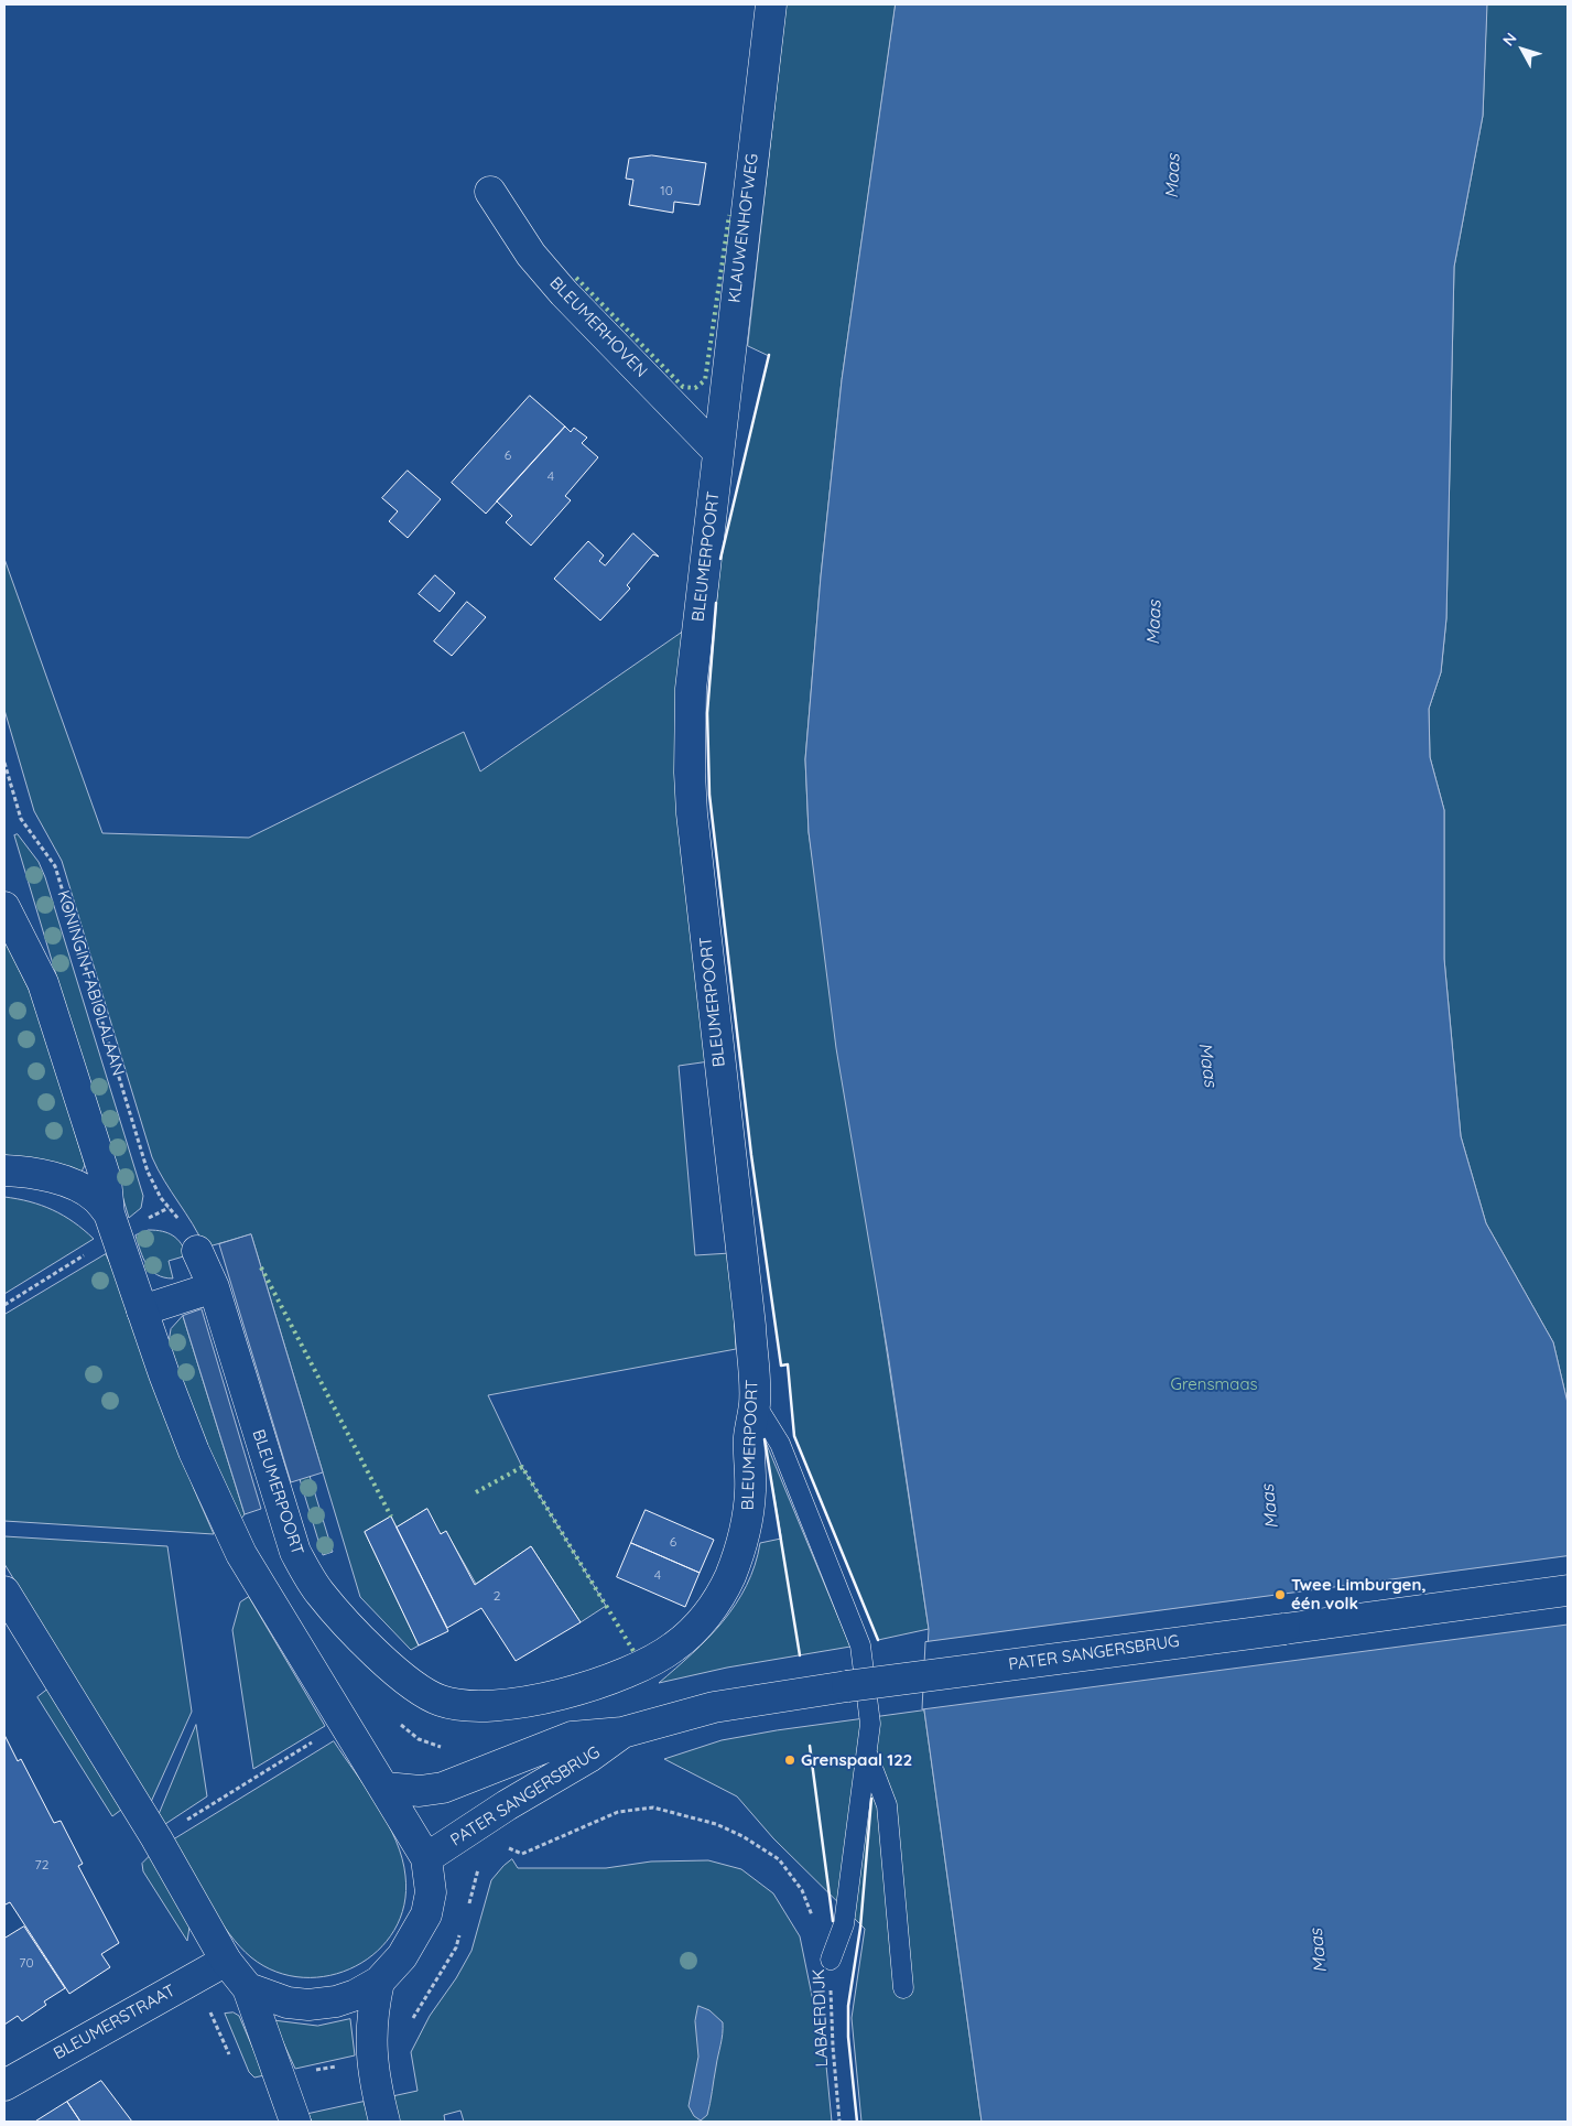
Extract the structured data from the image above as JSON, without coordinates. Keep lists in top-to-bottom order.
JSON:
{
  "streets": {
    "main road": [
      "KLAUWENHOFWEG",
      "BLEUMERHOVEN",
      "BLEUMERPOORT",
      "PATER SANGERSBRUG",
      "BLEUMERSTRAAT"
    ],
    "path": ["KONINGIN FABIOLALAAN", "LABAERDIJK"]
  },
  "crossings": [
    ["KLAUWENHOFWEG", "BLEUMERHOVEN"],
    ["KLAUWENHOFWEG", "BLEUMERPOORT"],
    ["BLEUMERHOVEN", "BLEUMERPOORT"],
    ["PATER SANGERSBRUG", "LABAERDIJK"]
  ],
  "water": ["Maas"],
  "parks": ["Grensmaas"],
  "places": ["Twee Limburgen, één volk", "Grenspaal 122"],
  "house_numbers": [
    "10",
    "6",
    "4",
    "6",
    "4",
    "2",
    "72",
    "70"
  ],
  "north": "top left"
}
